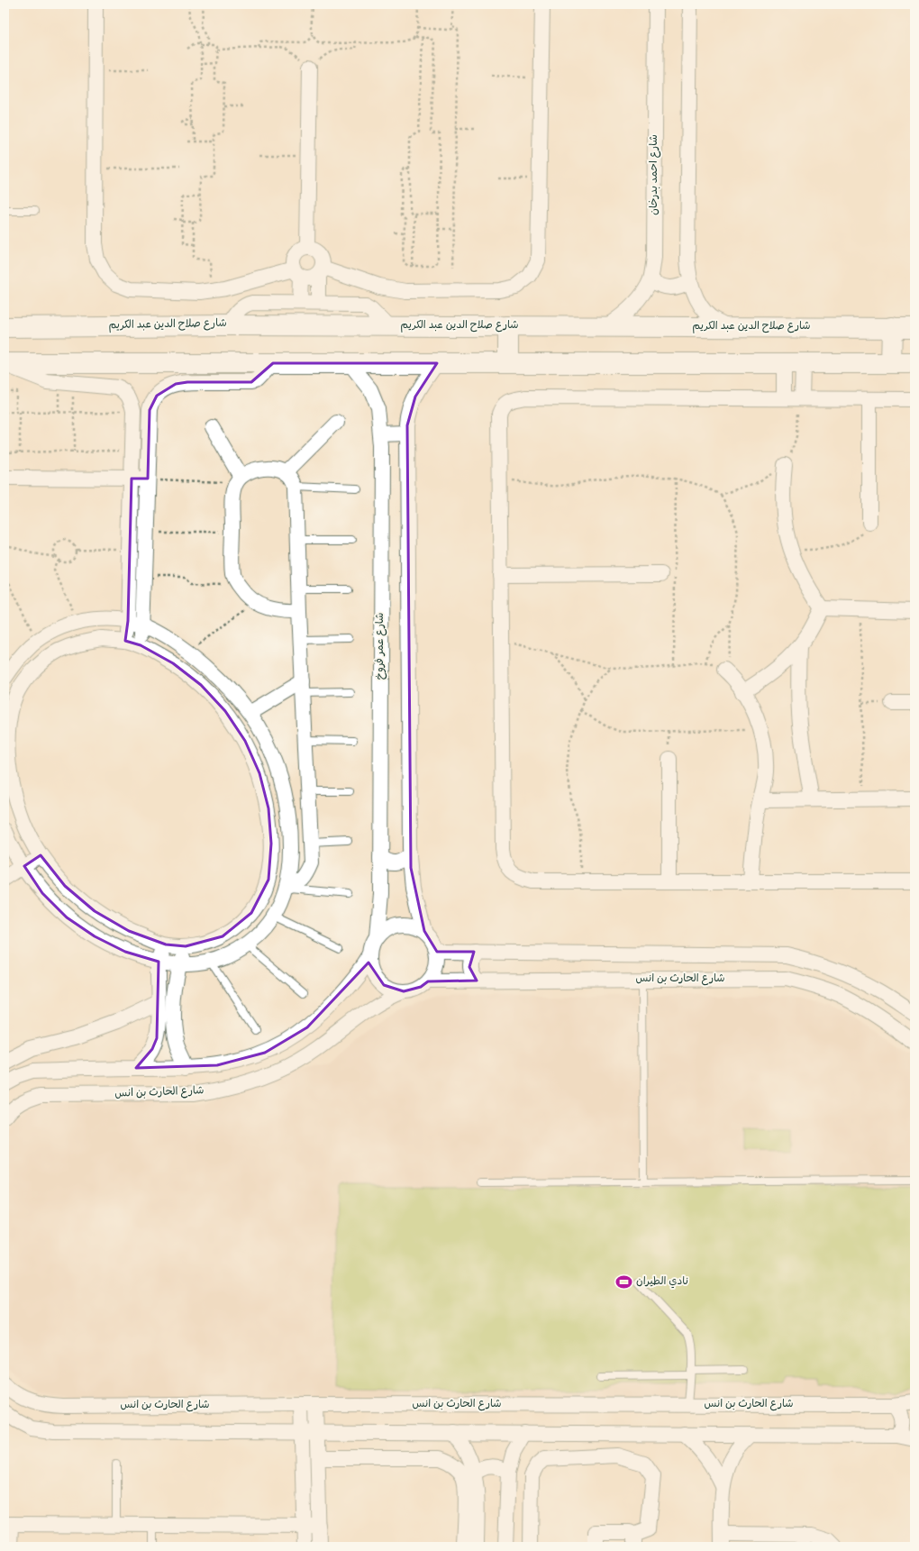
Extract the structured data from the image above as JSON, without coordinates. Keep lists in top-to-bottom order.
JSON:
{
  "streets": {
    "main road": ["شارع صلاح الدين عبد الكريم"],
    "street": ["شارع احمد بدرخان", "شارع عمر فروخ", "شارع الحارث بن انس"]
  },
  "crossings": [
    ["شارع احمد بدرخان", "شارع صلاح الدين عبد الكريم"],
    ["شارع عمر فروخ", "شارع الحارث بن انس"]
  ],
  "places": {
    "sports": ["نادي الطيران"]
  }
}
